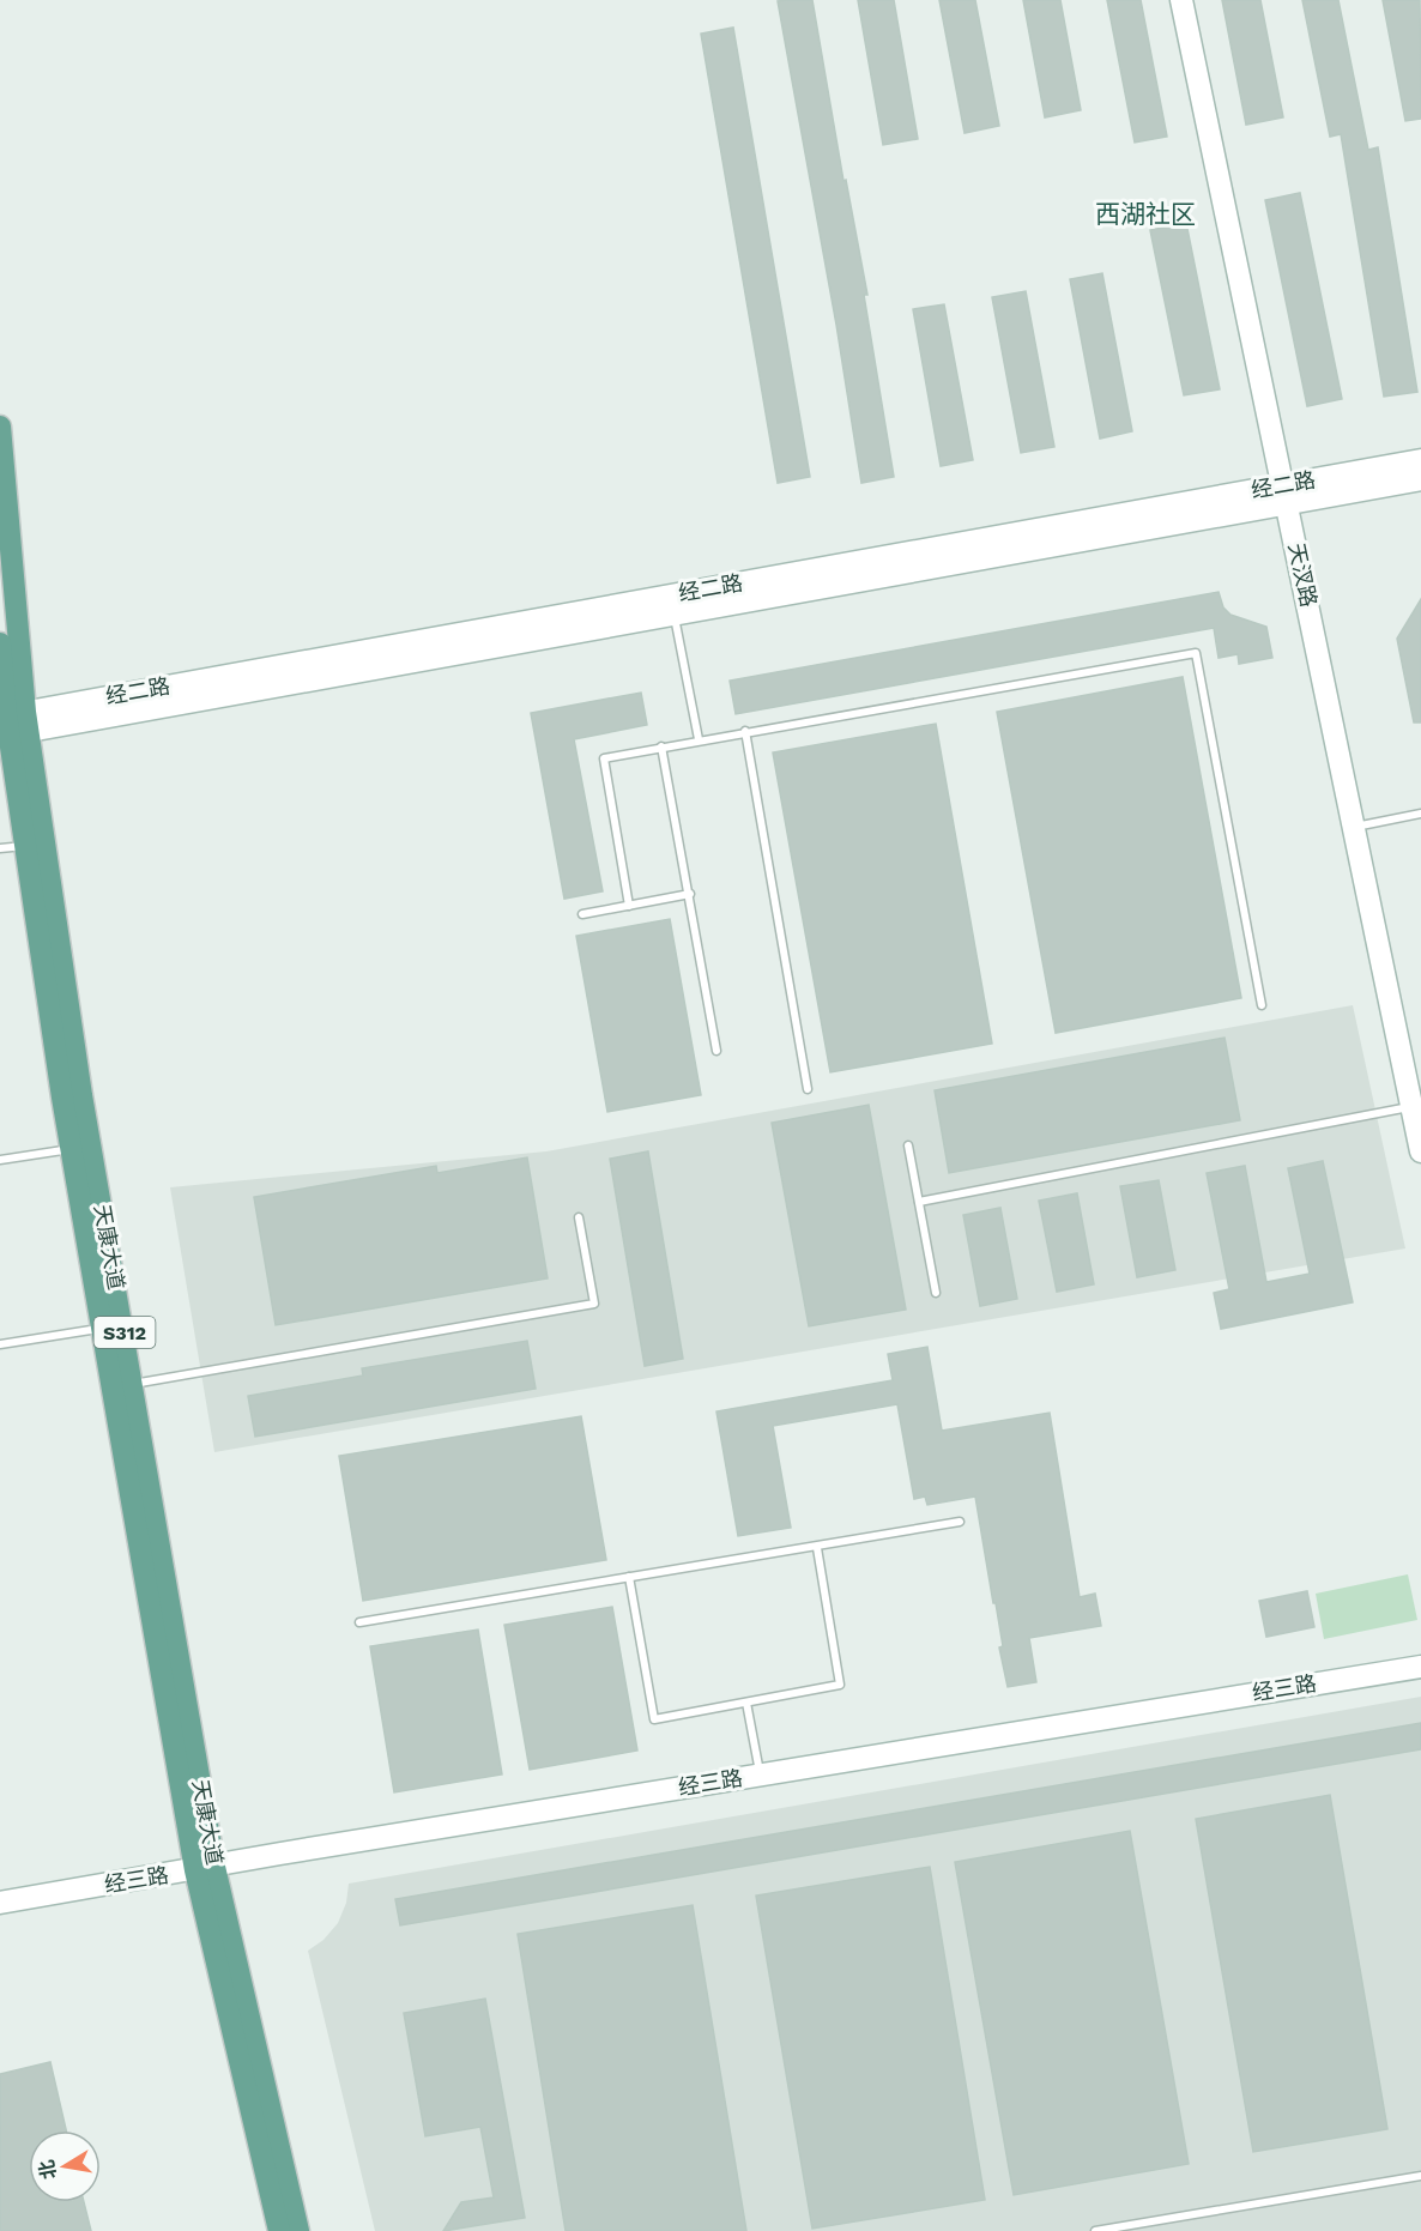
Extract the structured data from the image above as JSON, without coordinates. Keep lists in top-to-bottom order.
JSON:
{
  "streets": {
    "main road": ["天康大道", "S312"],
    "street": ["经二路", "天汊路", "经三路"]
  },
  "crossings": [
    ["经二路", "天汊路"],
    ["经二路", "天康大道"],
    ["天康大道", "经三路"]
  ],
  "districts": ["西湖社区"],
  "north": "left"
}
